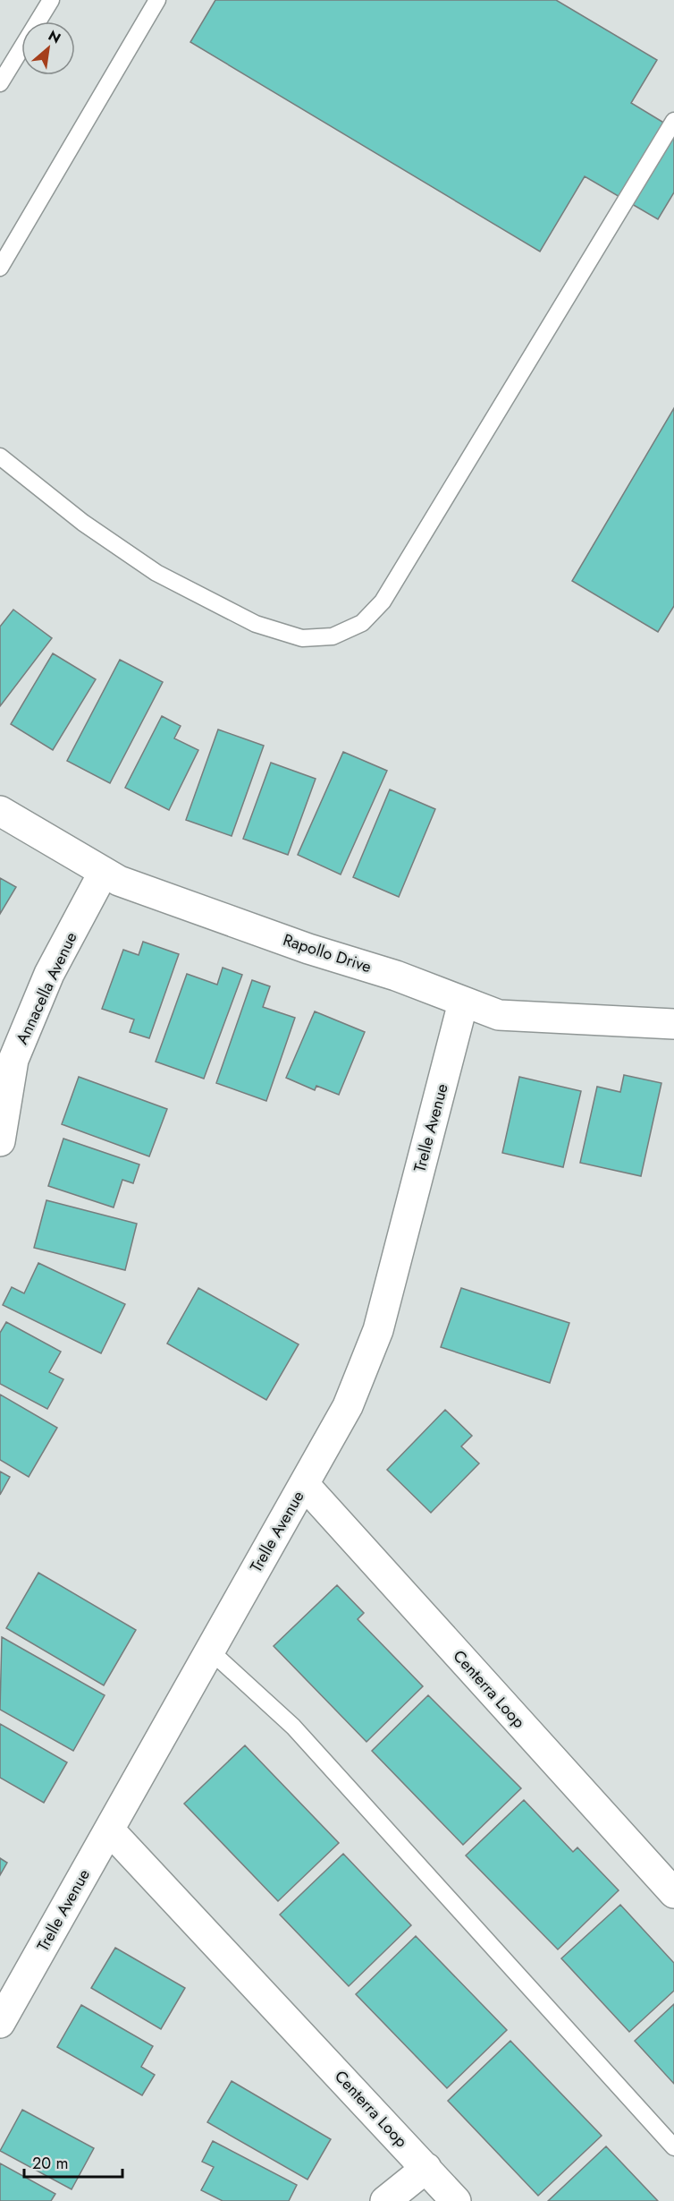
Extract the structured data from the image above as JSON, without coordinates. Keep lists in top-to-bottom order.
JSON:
{
  "streets": {
    "street": [
      "Rapollo Drive",
      "Annacella Avenue",
      "Trelle Avenue",
      "Centerra Loop"
    ]
  },
  "crossings": [
    ["Rapollo Drive", "Annacella Avenue"],
    ["Rapollo Drive", "Trelle Avenue"],
    ["Trelle Avenue", "Centerra Loop"]
  ],
  "scale_bar": "20 m",
  "north": "top right"
}
